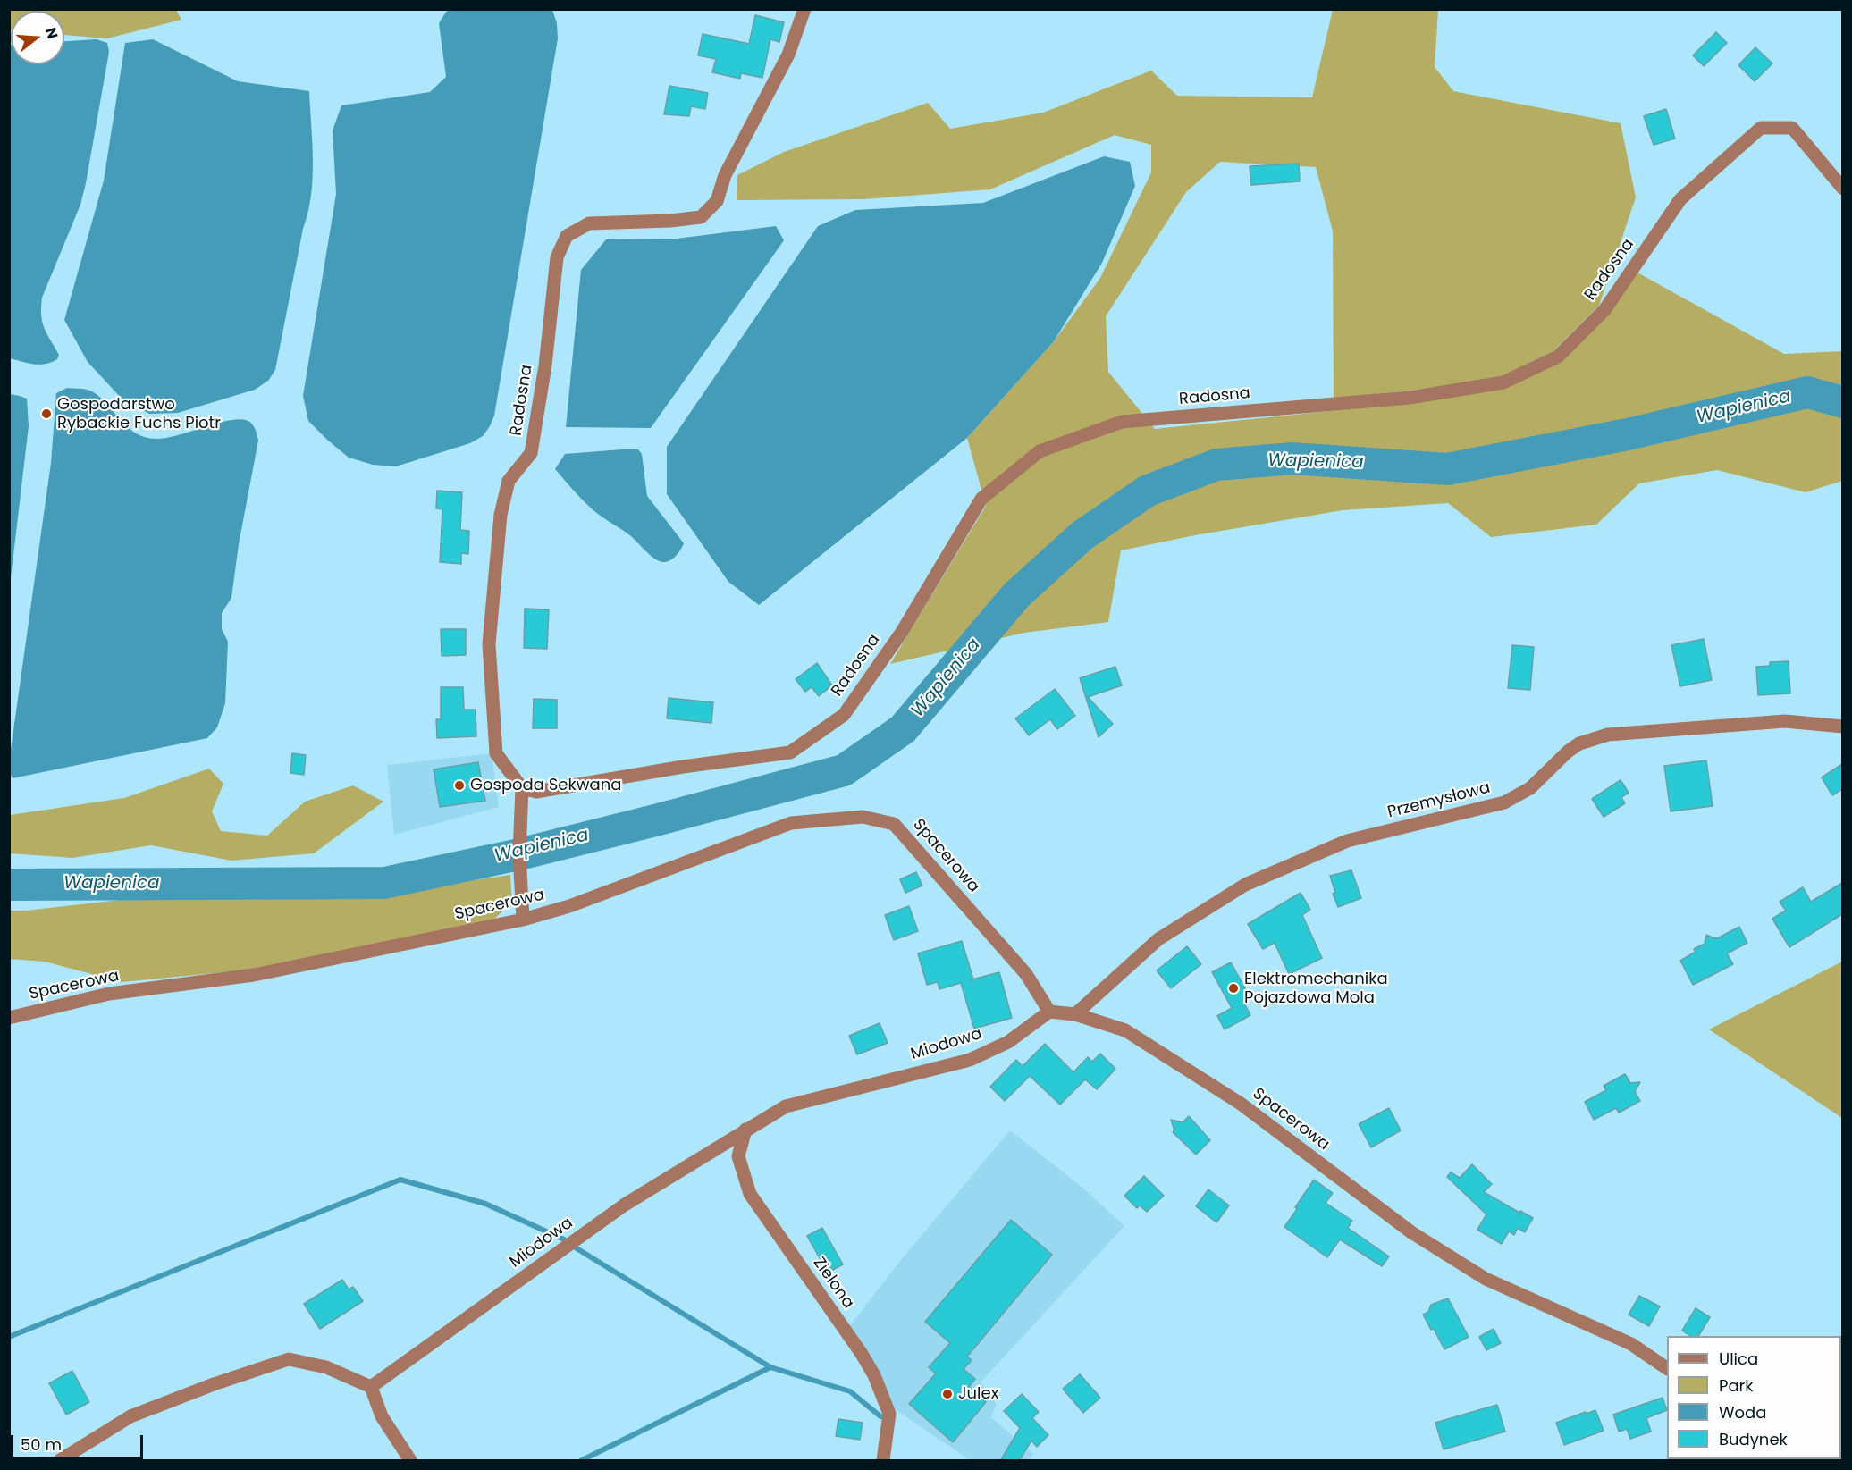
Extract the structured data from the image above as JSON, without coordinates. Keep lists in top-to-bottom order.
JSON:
{
  "streets": {
    "street": [
      "Radosna",
      "Przemysłowa",
      "Spacerowa",
      "Miodowa",
      "Zielona"
    ]
  },
  "crossings": [
    ["Przemysłowa", "Spacerowa"],
    ["Spacerowa", "Miodowa"],
    ["Miodowa", "Zielona"]
  ],
  "water": ["Wapienica"],
  "places": [
    "Gospodarstwo Rybackie Fuchs Piotr",
    "Gospoda Sekwana",
    "Elektromechanika Pojazdowa Mola",
    "Julex"
  ],
  "legend": [
    "Ulica",
    "Park",
    "Woda",
    "Budynek"
  ],
  "scale_bar": "50 m",
  "north": "right"
}
